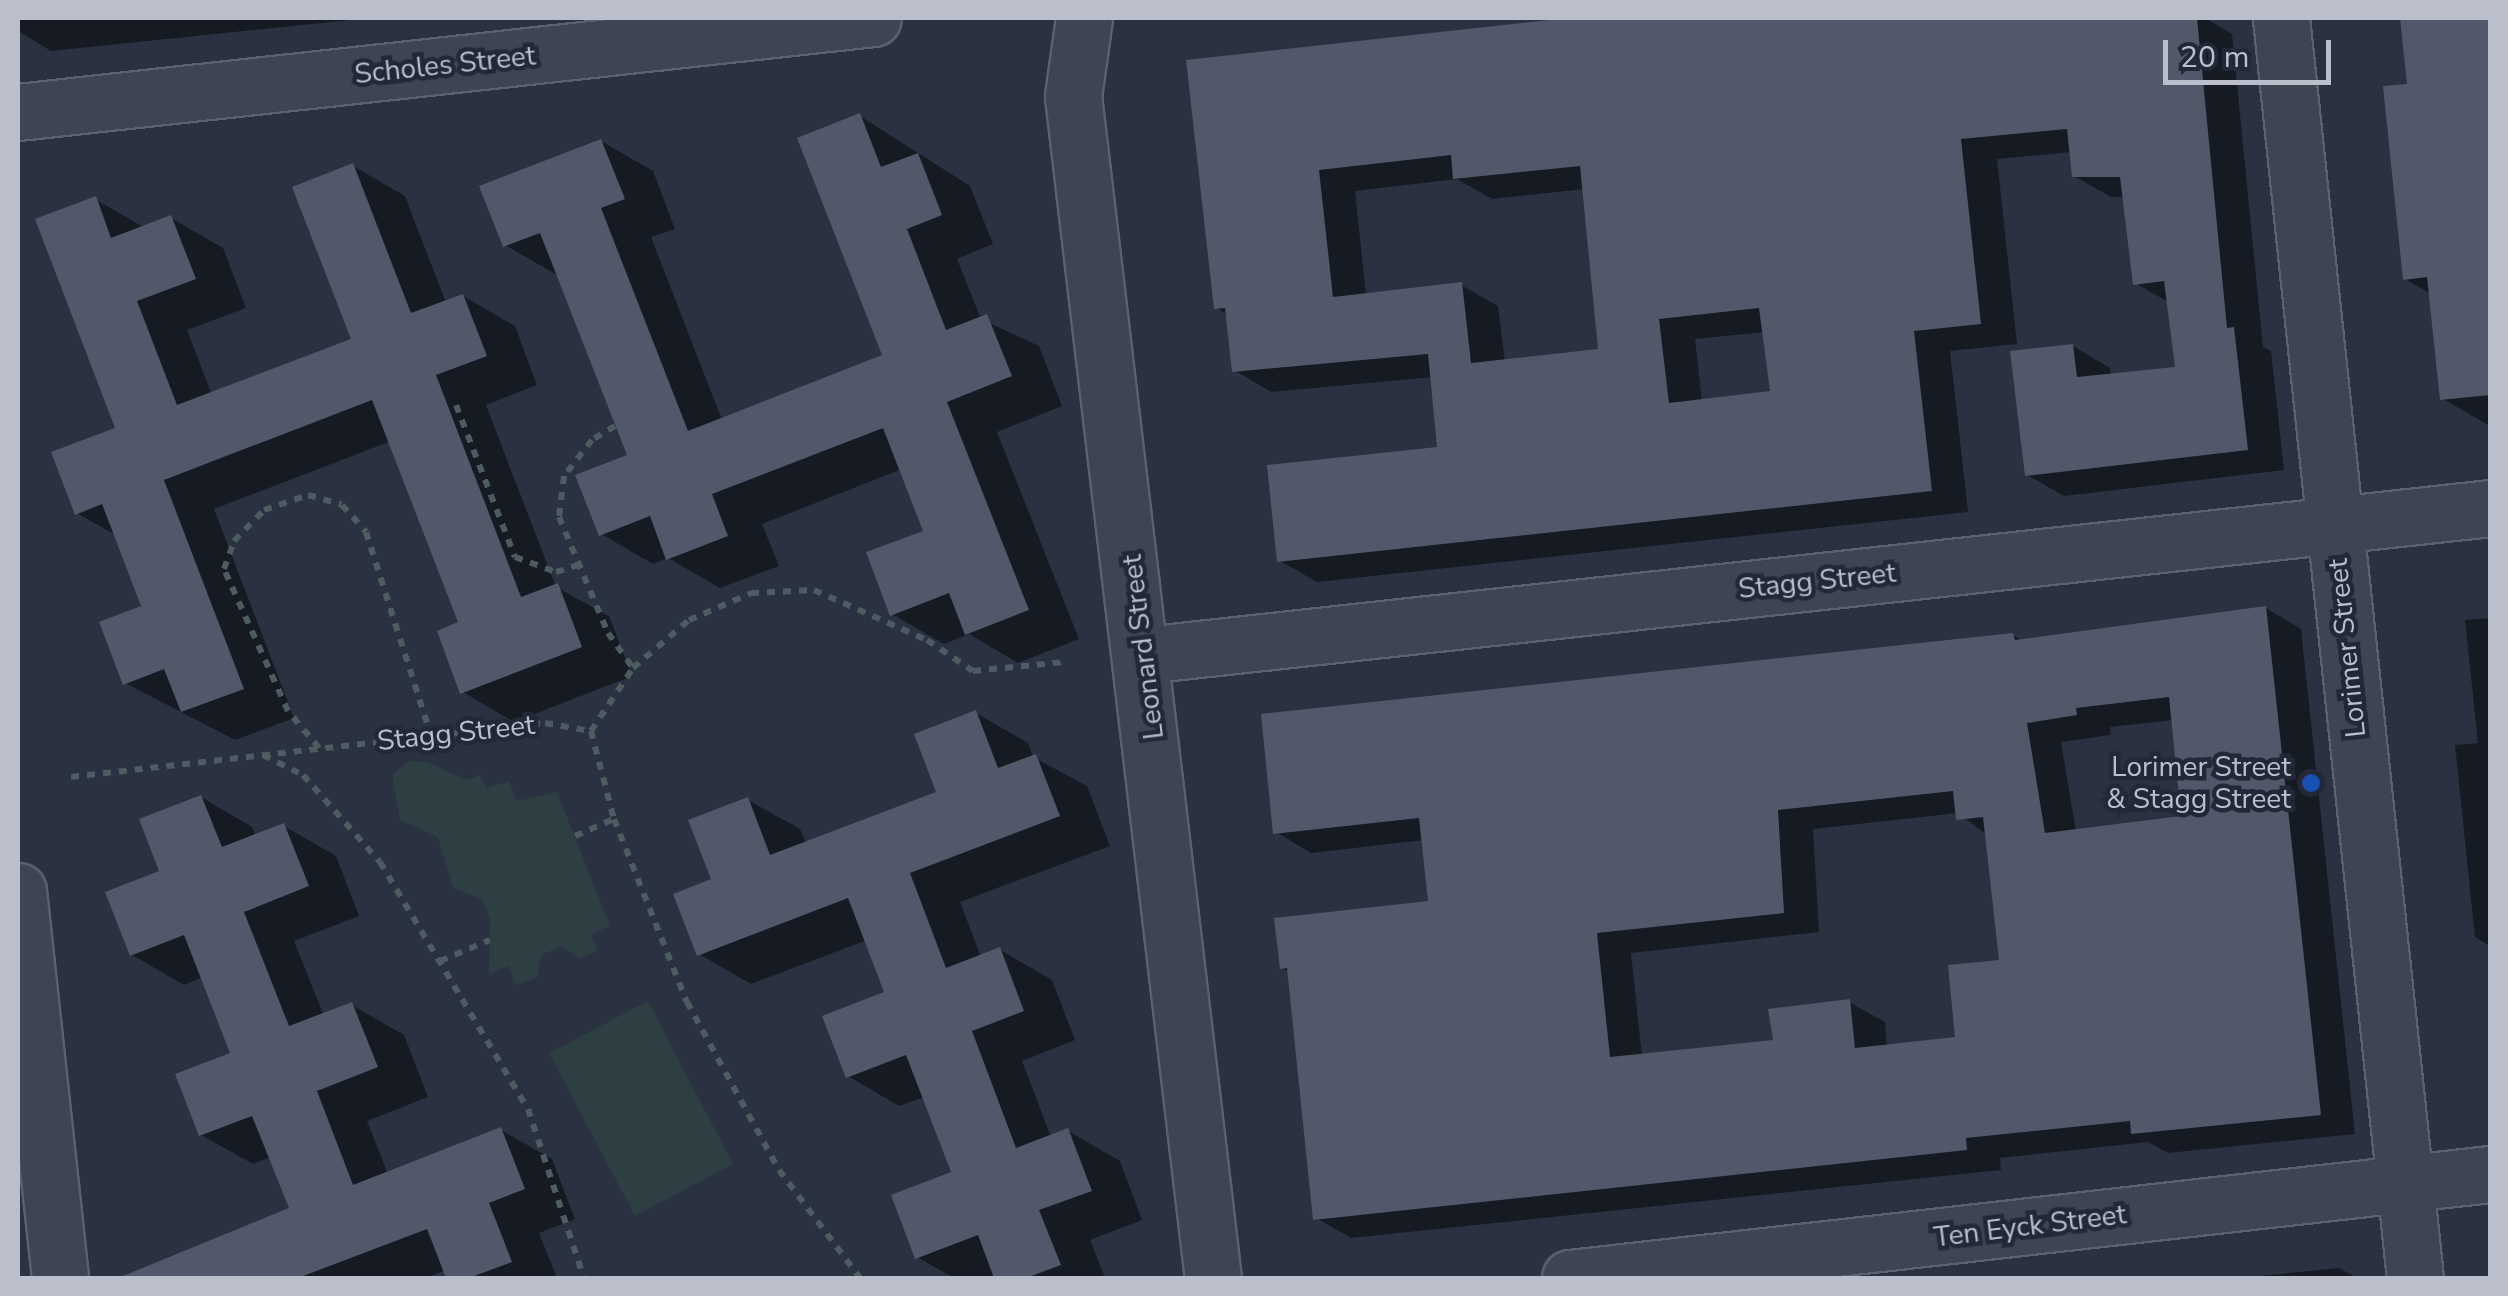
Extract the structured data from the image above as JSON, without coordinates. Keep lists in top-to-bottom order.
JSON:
{
  "streets": {
    "street": [
      "Scholes Street",
      "Stagg Street",
      "Leonard Street",
      "Lorimer Street",
      "Ten Eyck Street"
    ]
  },
  "crossings": [
    ["Stagg Street", "Leonard Street"],
    ["Stagg Street", "Lorimer Street"],
    ["Lorimer Street", "Ten Eyck Street"]
  ],
  "places": ["Lorimer Street & Stagg Street"],
  "scale_bar": "20 m"
}
